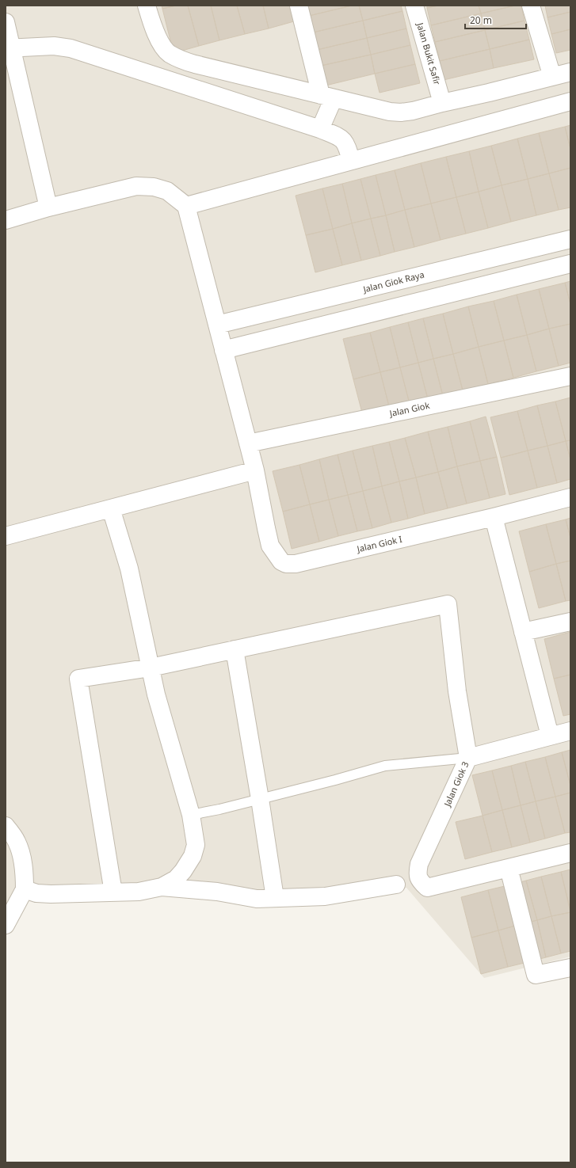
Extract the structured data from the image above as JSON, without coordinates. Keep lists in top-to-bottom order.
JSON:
{
  "streets": {
    "street": [
      "Jalan Bukit Safir",
      "Jalan Giok Raya",
      "Jalan Giok",
      "Jalan Giok I",
      "Jalan Giok 3"
    ]
  },
  "scale_bar": "20 m"
}
